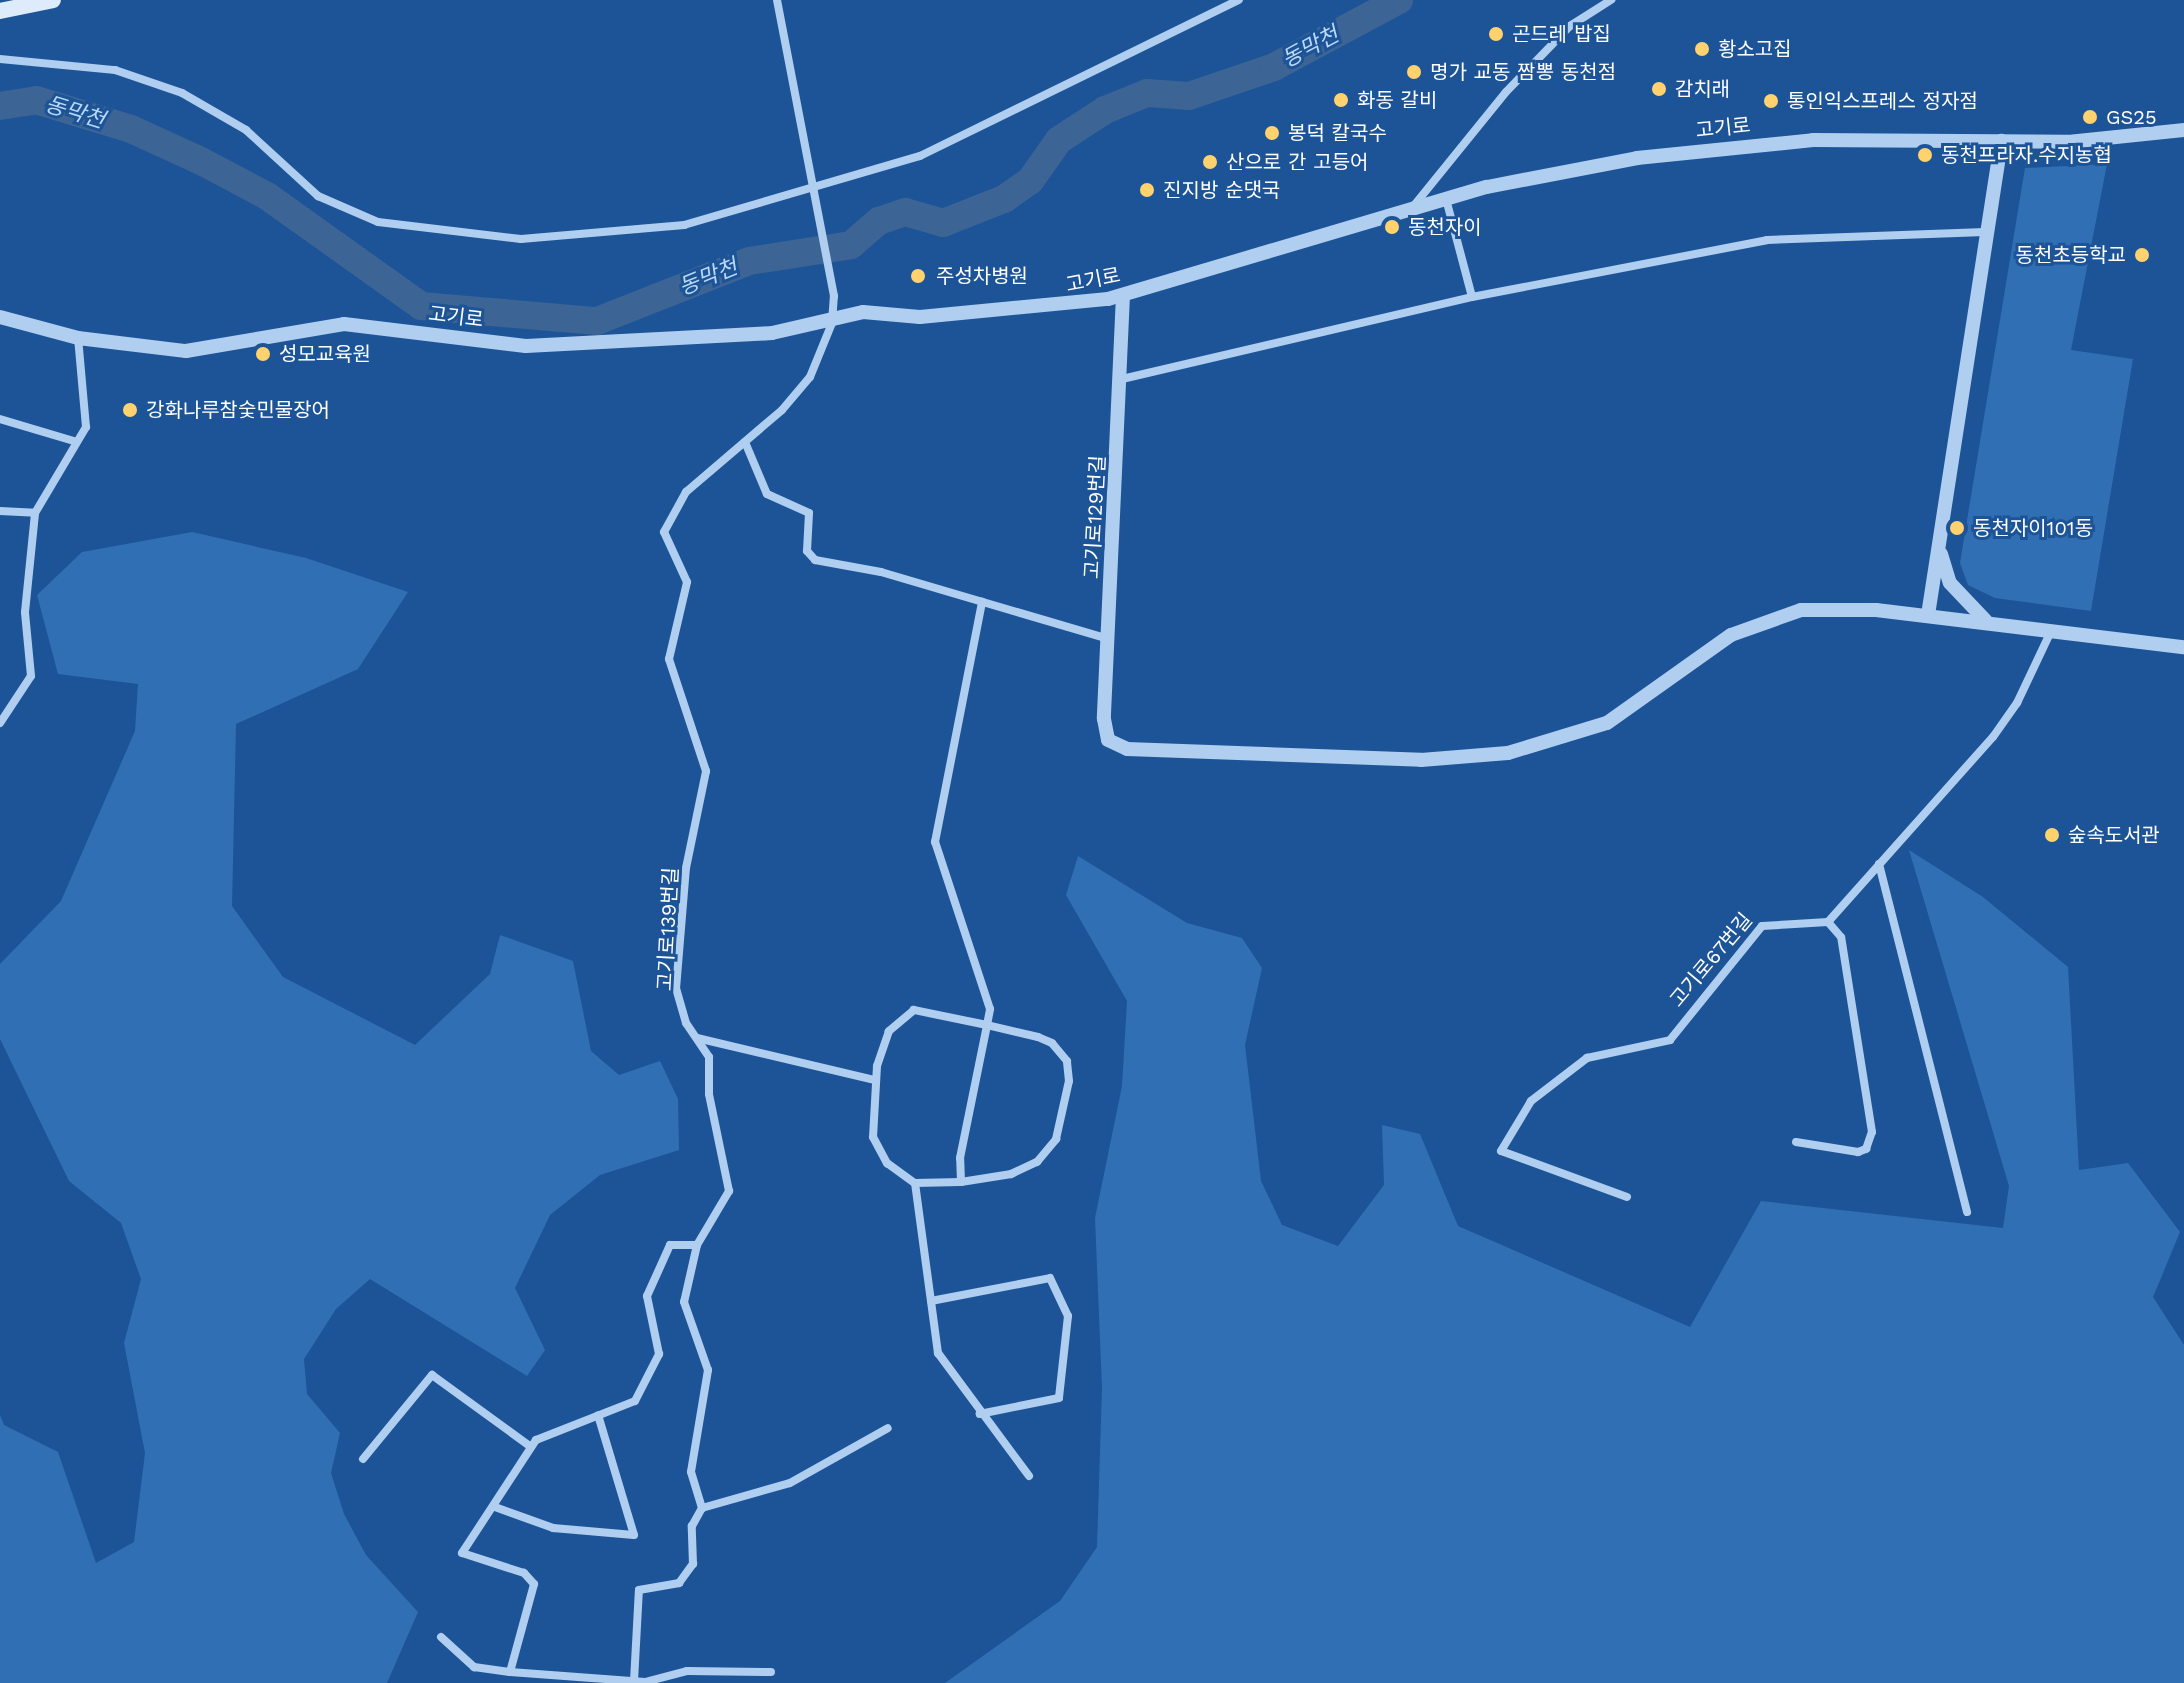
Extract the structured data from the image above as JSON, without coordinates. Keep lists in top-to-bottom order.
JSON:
{
  "streets": {
    "street": [
      "고기로",
      "고기로129번길",
      "고기로139번길",
      "고기로67번길"
    ]
  },
  "crossings": [
    ["고기로", "고기로129번길"],
    ["고기로", "고기로139번길"]
  ],
  "water": ["동막천"],
  "places": [
    "곤드레 밥집",
    "황소고집",
    "명가 교동 짬뽕 동천점",
    "감치래",
    "화동 갈비",
    "통인익스프레스 정자점",
    "GS25",
    "봉덕 칼국수",
    "동천프라자.수지농협",
    "산으로 간 고등어",
    "진지방 순댓국",
    "동천자이",
    "동천초등학교",
    "주성차병원",
    "성모교육원",
    "강화나루참숯민물장어",
    "동천자이101동",
    "숲속도서관"
  ]
}
